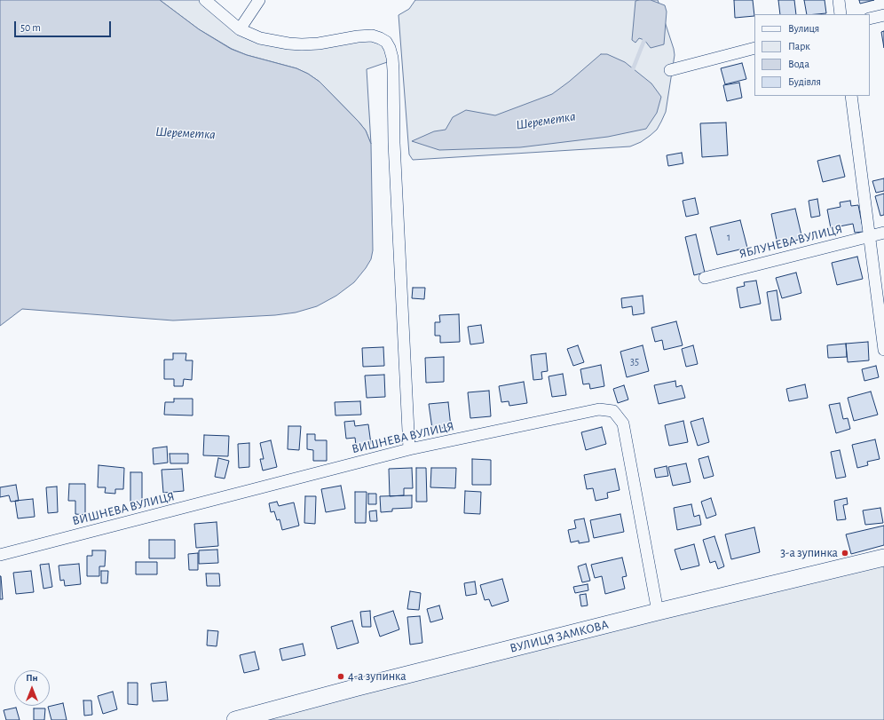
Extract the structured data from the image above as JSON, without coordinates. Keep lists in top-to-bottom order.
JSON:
{
  "streets": {
    "street": ["ЯБЛУНЕВА ВУЛИЦЯ", "ВИШНЕВА ВУЛИЦЯ", "ВУЛИЦЯ ЗАМКОВА"]
  },
  "crossings": [
    ["ВИШНЕВА ВУЛИЦЯ", "ВУЛИЦЯ ЗАМКОВА"]
  ],
  "water": ["Шереметка"],
  "places": ["3-а зупинка", "4-а зупинка"],
  "house_numbers": ["1", "35"],
  "legend": [
    "Вулиця",
    "Парк",
    "Вода",
    "Будівля"
  ],
  "scale_bar": "50 m",
  "north": "top"
}
